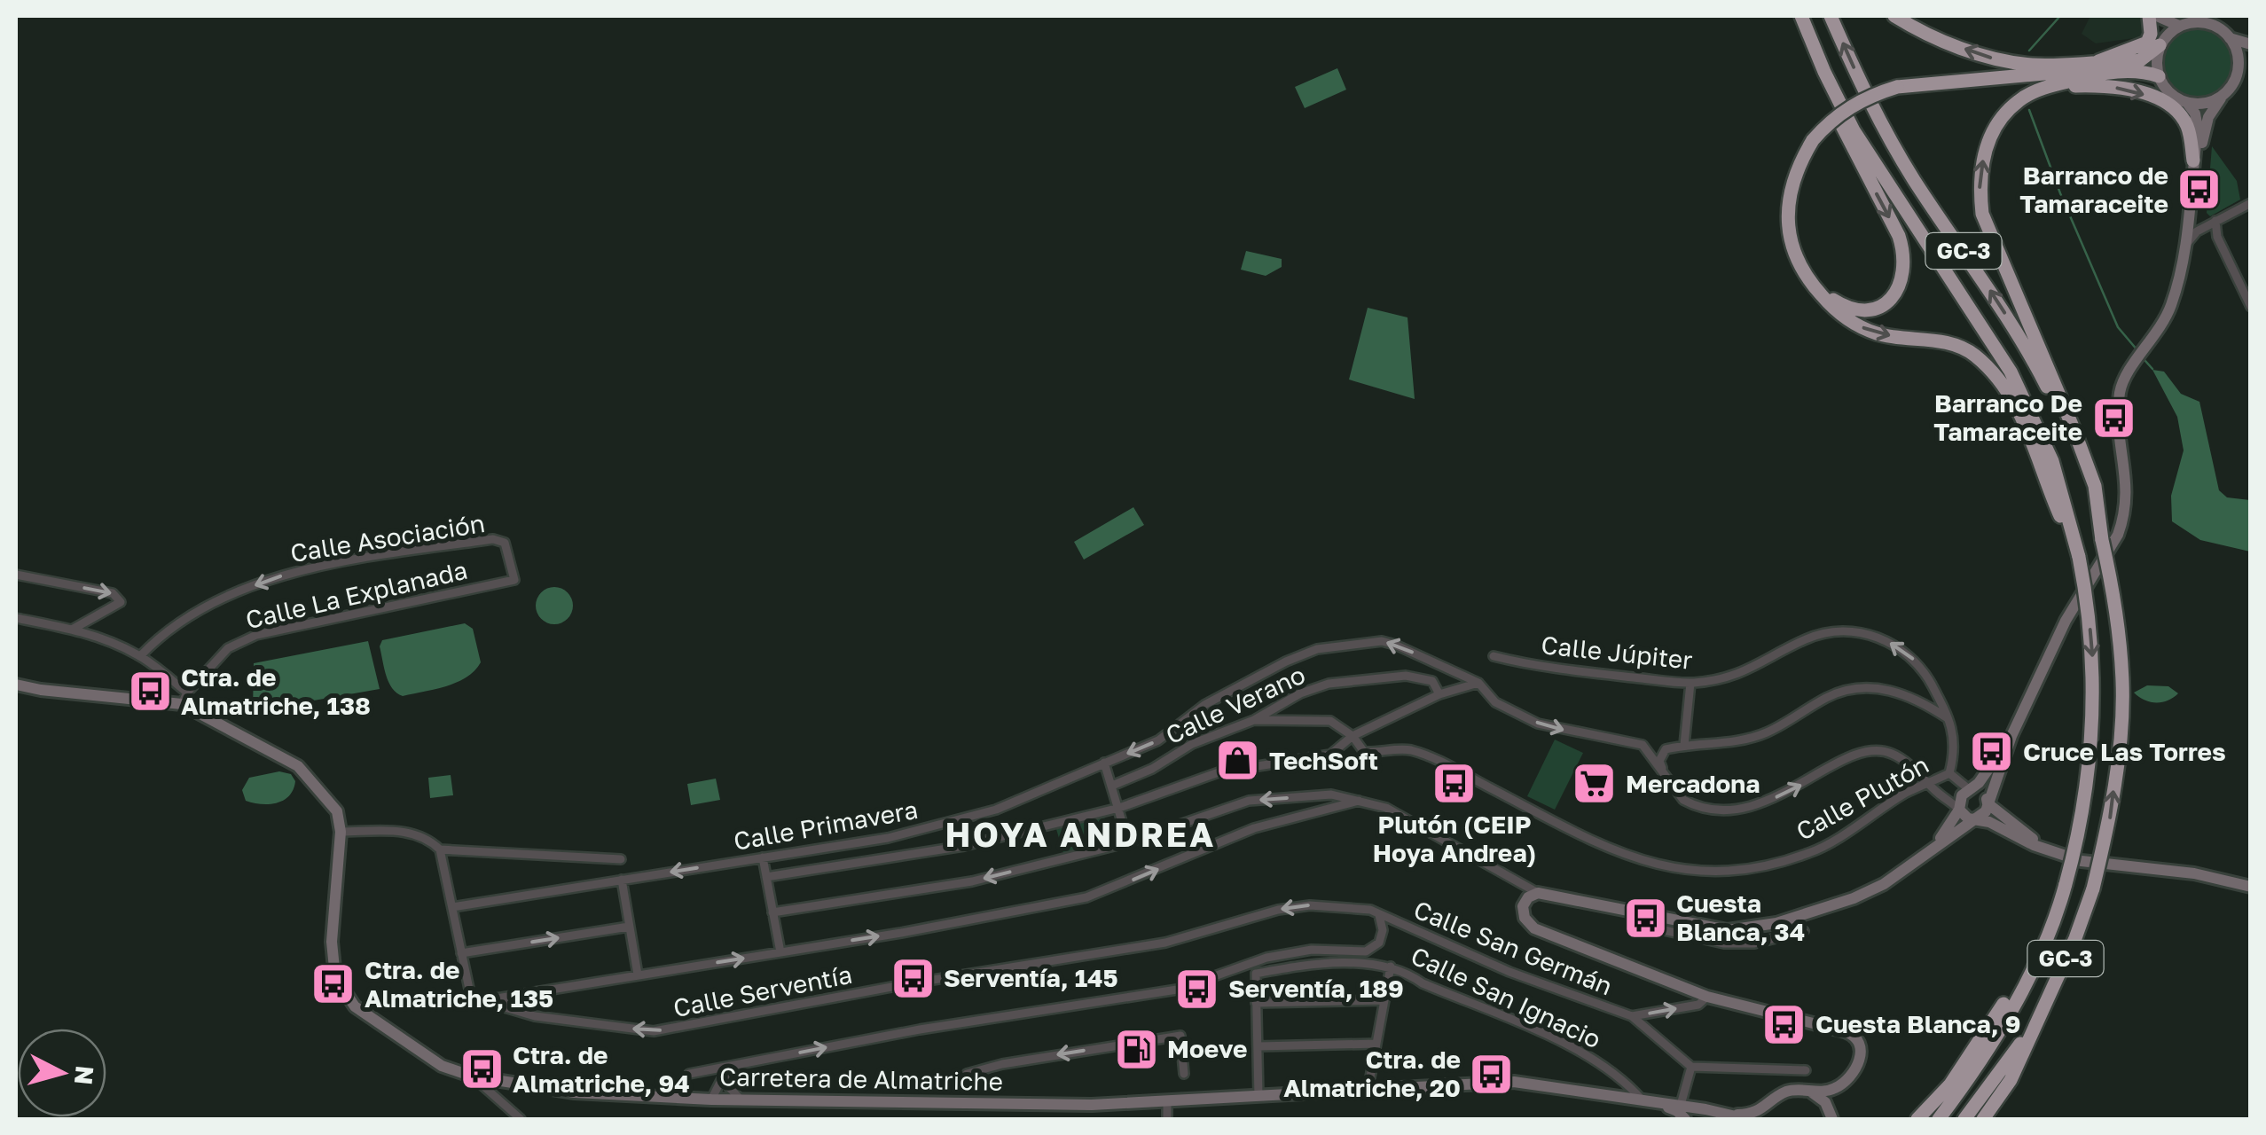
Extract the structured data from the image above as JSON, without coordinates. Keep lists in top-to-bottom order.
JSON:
{
  "streets": {
    "highway": ["GC-3"],
    "main road": ["Carretera de Almatriche"],
    "street": [
      "Calle Asociación",
      "Calle La Explanada",
      "Calle Júpiter",
      "Calle Verano",
      "Calle Plutón",
      "Calle Primavera",
      "Calle San Germán",
      "Calle Serventía",
      "Calle San Ignacio"
    ]
  },
  "crossings": [
    ["Calle Asociación", "Calle La Explanada"],
    ["Calle San Germán", "Calle Serventía"],
    ["Calle San Ignacio", "Carretera de Almatriche"]
  ],
  "one_way": ["Calle Asociación"],
  "districts": ["HOYA ANDREA"],
  "places": {
    "bus stop": [
      "Barranco de Tamaraceite",
      "Barranco De Tamaraceite",
      "Ctra. de Almatriche, 138",
      "Cruce Las Torres",
      "Plutón (CEIP Hoya Andrea)",
      "Cuesta Blanca, 34",
      "Serventía, 145",
      "Ctra. de Almatriche, 135",
      "Serventía, 189",
      "Cuesta Blanca, 9",
      "Ctra. de Almatriche, 94",
      "Ctra. de Almatriche, 20"
    ],
    "shop": ["TechSoft"],
    "supermarket": ["Mercadona"],
    "fuel station": ["Moeve"]
  },
  "north": "right"
}
